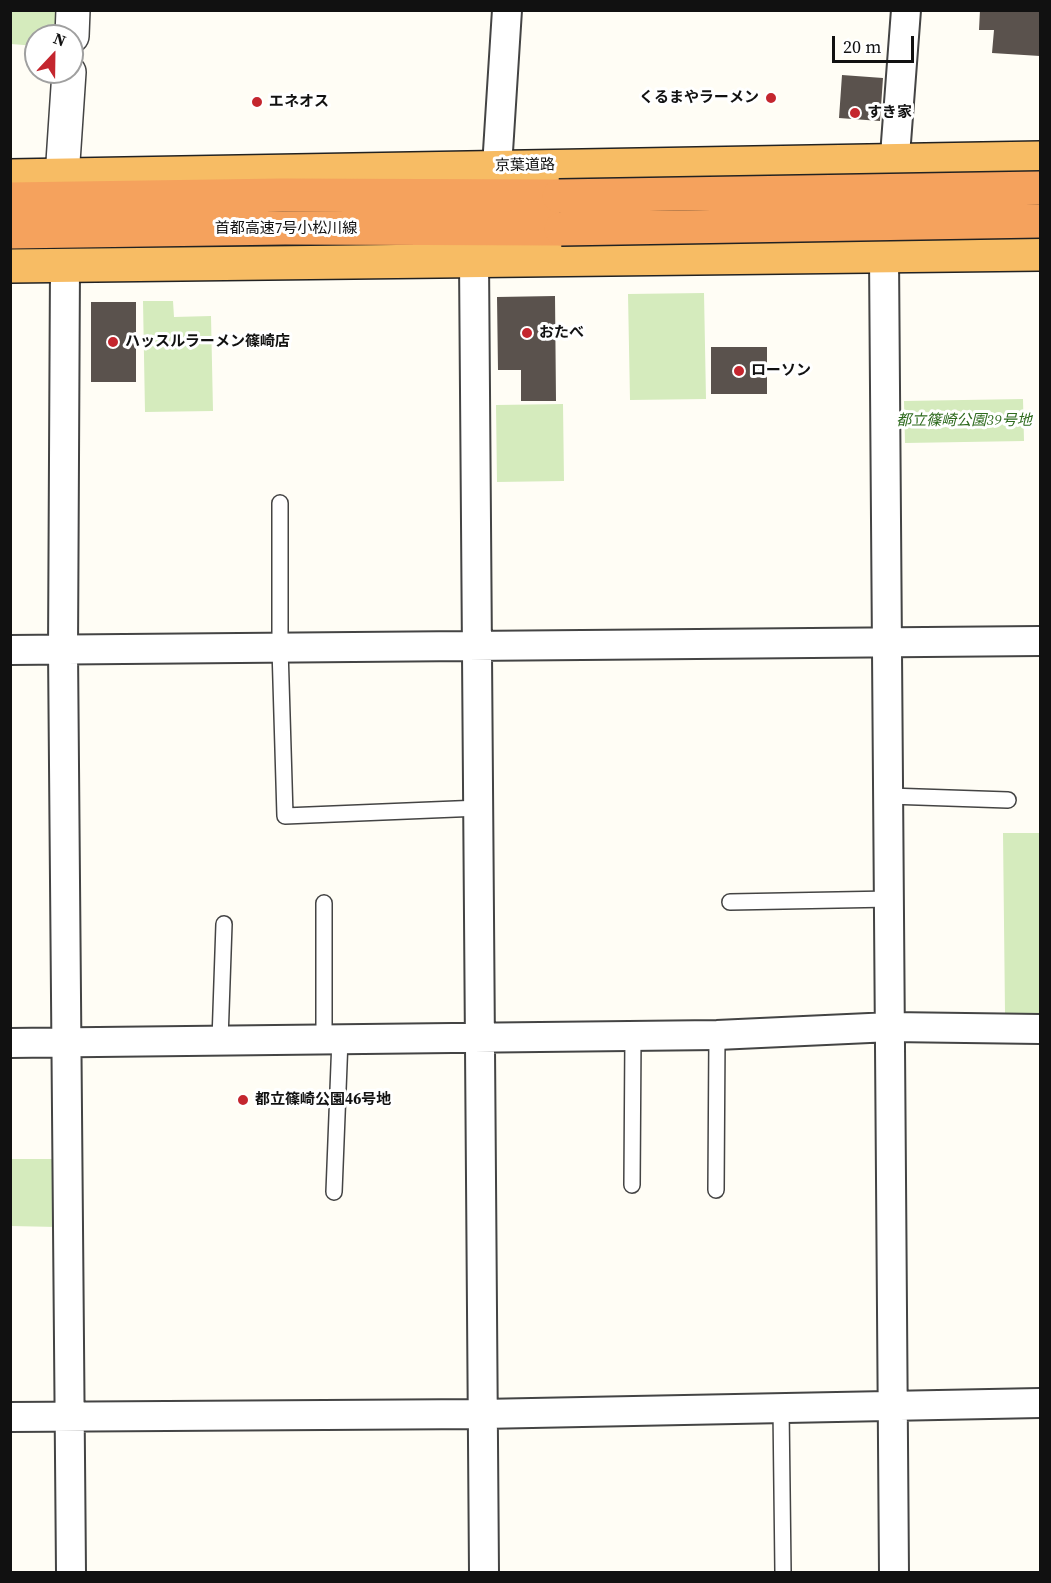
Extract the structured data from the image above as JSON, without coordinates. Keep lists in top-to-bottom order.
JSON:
{
  "streets": {
    "highway": ["京葉道路", "首都高速7号小松川線"]
  },
  "parks": ["都立篠崎公園39号地"],
  "places": [
    "くるまやラーメン",
    "エネオス",
    "すき家",
    "おたべ",
    "ハッスルラーメン篠崎店",
    "ローソン",
    "都立篠崎公園46号地"
  ],
  "scale_bar": "20 m",
  "north": "top"
}
